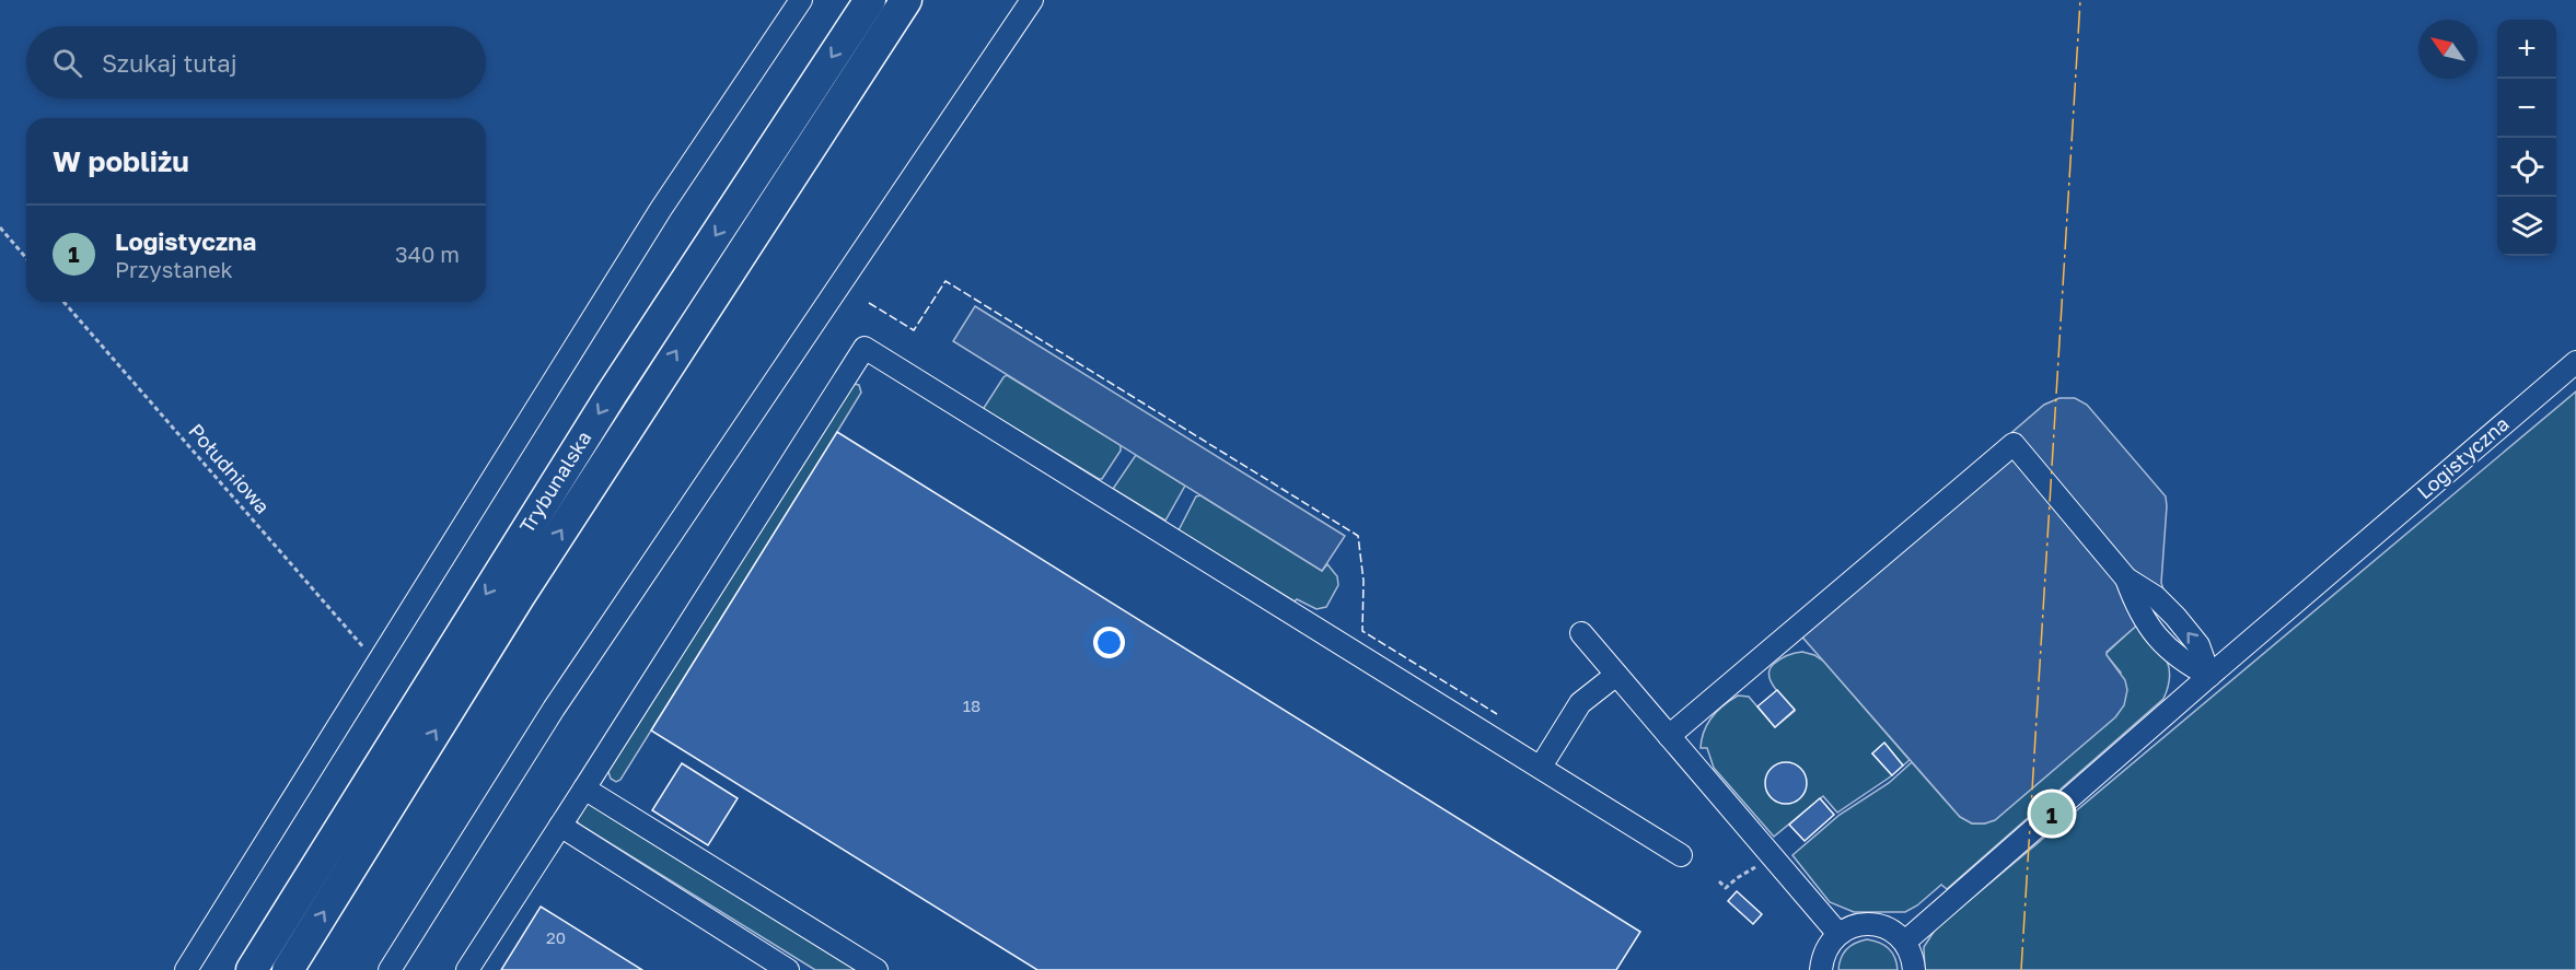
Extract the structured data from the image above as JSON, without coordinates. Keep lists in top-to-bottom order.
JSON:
{
  "streets": {
    "highway": ["Trybunalska"],
    "street": ["Logistyczna"],
    "path": ["Południowa"]
  },
  "house_numbers": ["18", "20"],
  "north": "top left",
  "page": {
    "map_buttons": ["+", "−"],
    "search": "Szukaj tutaj",
    "heading": "W pobliżu",
    "list": [
      {
        "mark": "1",
        "name": "Logistyczna",
        "note": "Przystanek",
        "value": "340 m"
      }
    ],
    "pins": "1"
  }
}
